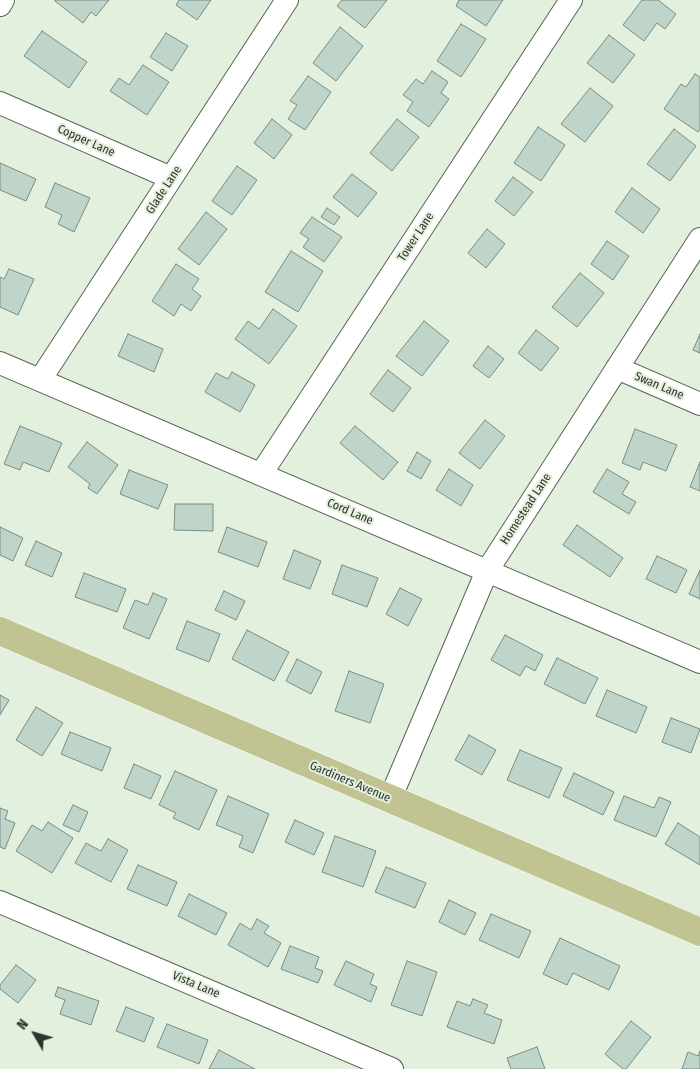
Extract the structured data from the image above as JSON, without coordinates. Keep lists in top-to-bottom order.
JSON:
{
  "streets": {
    "main road": ["Gardiners Avenue"],
    "street": [
      "Copper Lane",
      "Glade Lane",
      "Tower Lane",
      "Swan Lane",
      "Homestead Lane",
      "Cord Lane",
      "Vista Lane"
    ]
  },
  "crossings": [
    ["Copper Lane", "Glade Lane"],
    ["Glade Lane", "Cord Lane"],
    ["Tower Lane", "Cord Lane"],
    ["Swan Lane", "Homestead Lane"],
    ["Homestead Lane", "Cord Lane"],
    ["Homestead Lane", "Gardiners Avenue"]
  ],
  "north": "top left"
}
